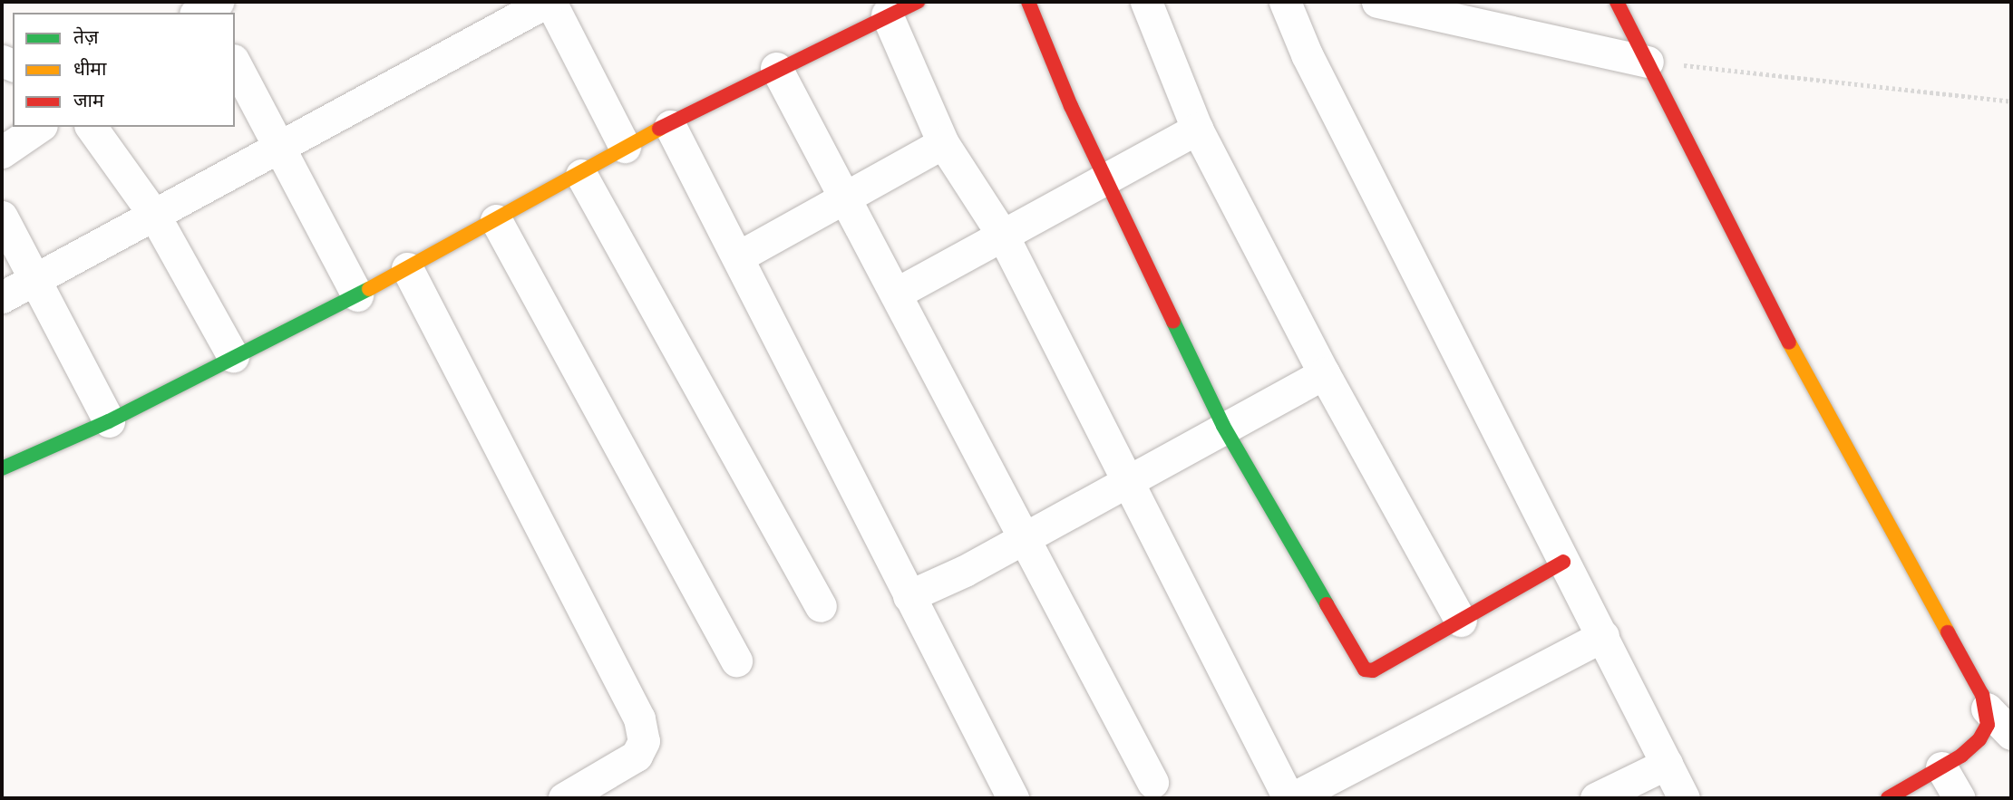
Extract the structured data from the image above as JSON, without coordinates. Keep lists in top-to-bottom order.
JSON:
{
  "legend": ["तेज़", "धीमा", "जाम"]
}
